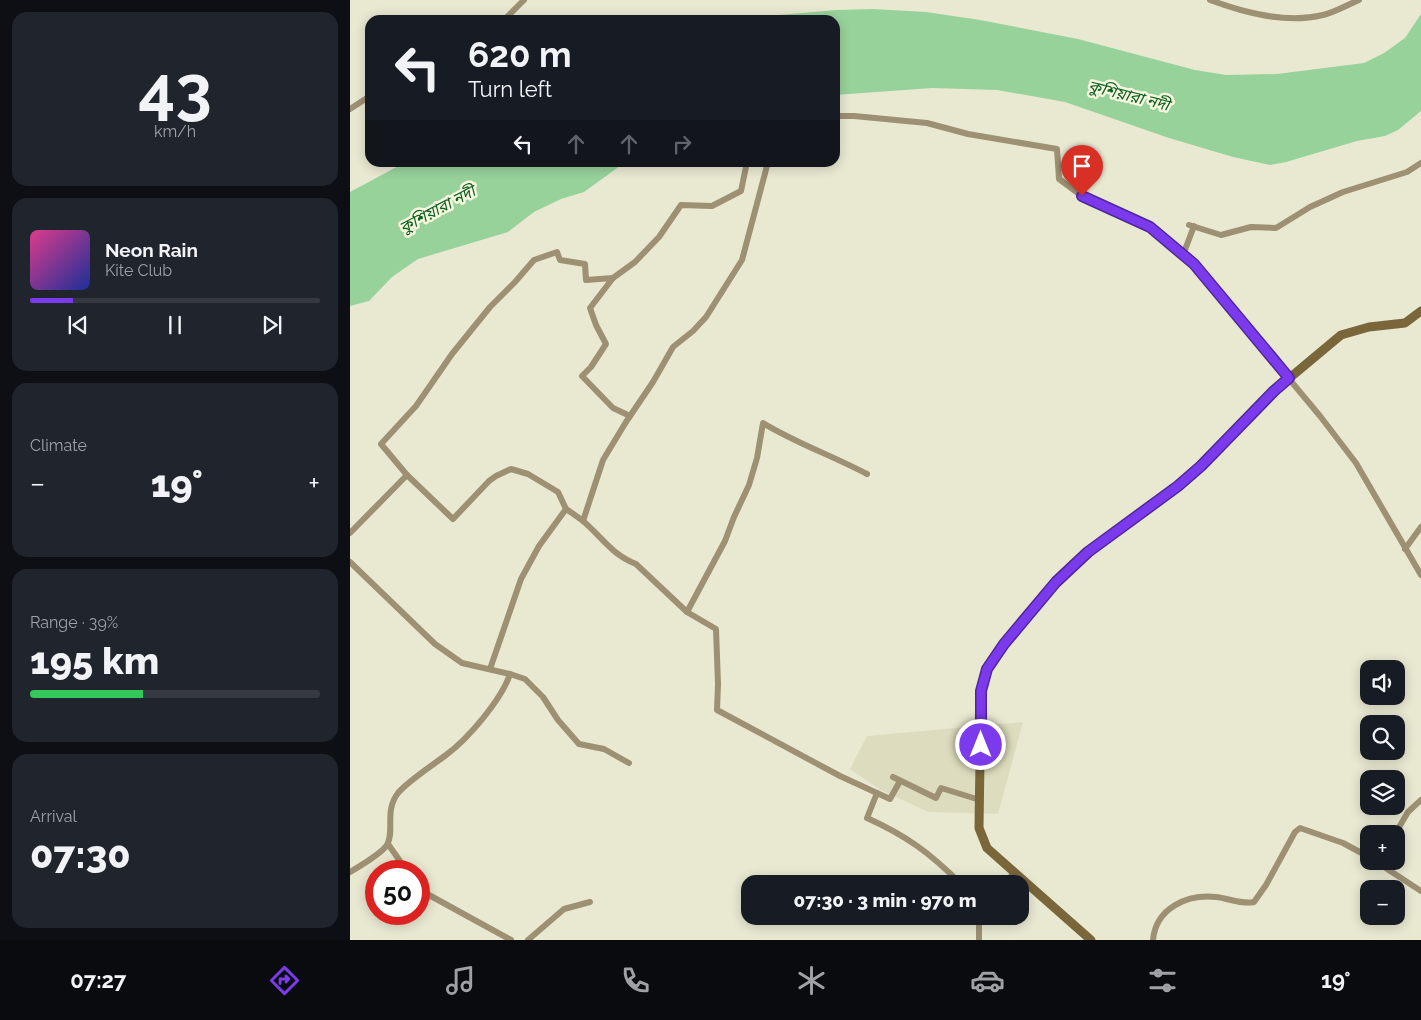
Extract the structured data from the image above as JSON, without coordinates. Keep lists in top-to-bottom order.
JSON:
{
  "water": ["কুশিয়ারা নদী"],
  "page": {
    "tile": [
      ["43", "km/h"],
      "Climate",
      ["Range · 39%", "195 km"],
      ["Arrival", "07:30"]
    ],
    "turn": ["620 m", "Turn left"],
    "song": ["Neon Rain", "Kite Club"],
    "heat": ["−", "19°", "+"],
    "map_buttons": ["+", "−"],
    "limit": "50",
    "trip": "07:30 · 3 min · 970 m",
    "tabs": ["07:27", "19°"]
  }
}
